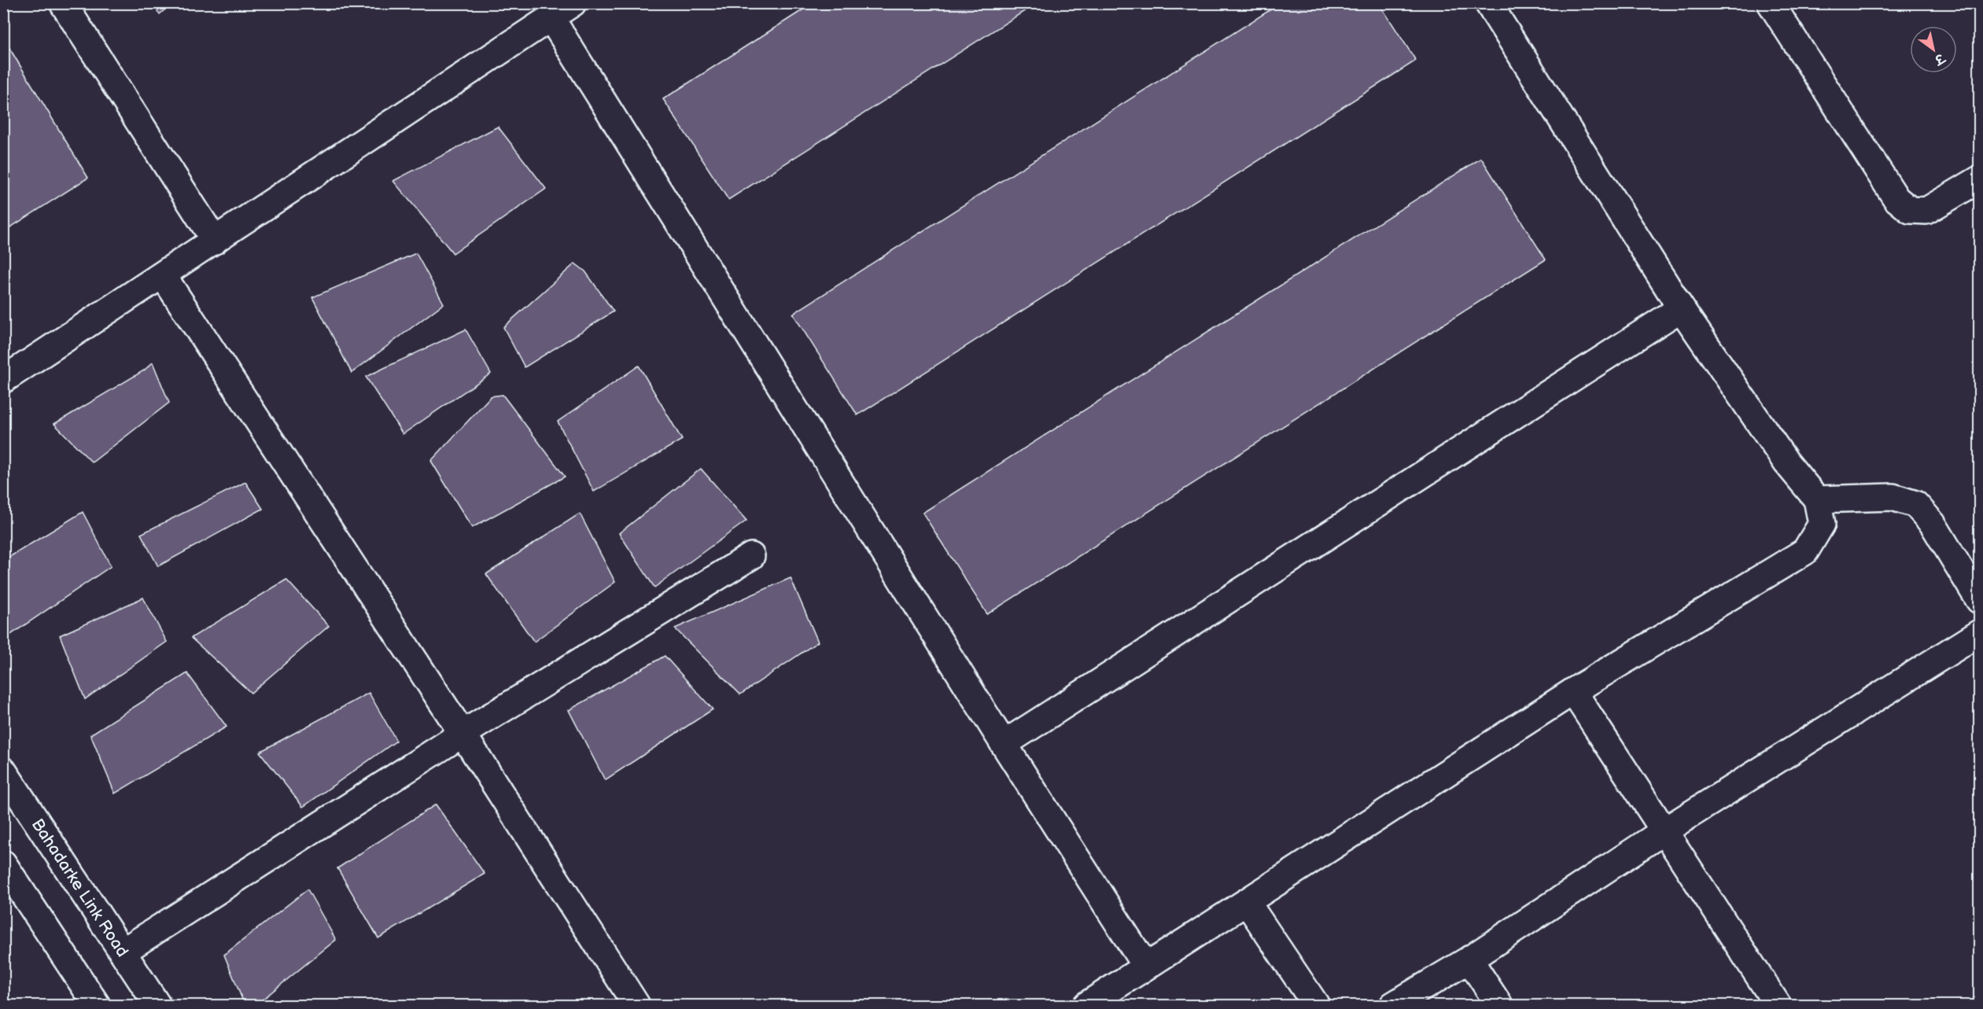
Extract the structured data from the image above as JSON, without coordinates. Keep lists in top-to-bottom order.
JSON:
{
  "streets": {
    "street": ["Bahadarke Link Road"]
  },
  "north": "bottom right"
}
